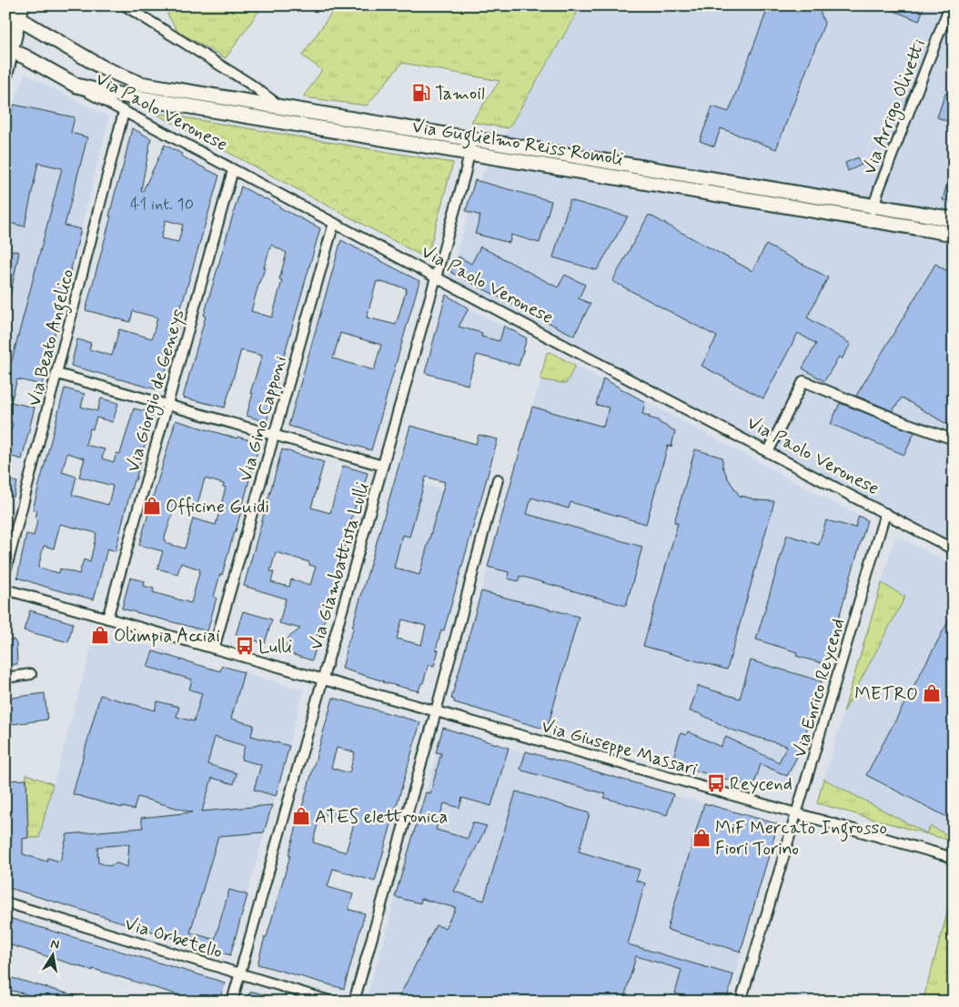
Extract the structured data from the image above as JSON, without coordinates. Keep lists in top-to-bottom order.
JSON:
{
  "streets": {
    "main road": ["Via Paolo Veronese", "Via Guglielmo Reiss Romoli"],
    "street": [
      "Via Arrigo Olivetti",
      "Via Beato Angelico",
      "Via Giorgio de Geneys",
      "Via Gino Capponi",
      "Via Giambattista Lulli",
      "Via Enrico Reycend",
      "Via Giuseppe Massari",
      "Via Orbetello"
    ]
  },
  "crossings": [
    ["Via Arrigo Olivetti", "Via Guglielmo Reiss Romoli"],
    ["Via Paolo Veronese", "Via Guglielmo Reiss Romoli"],
    ["Via Paolo Veronese", "Via Beato Angelico"],
    ["Via Paolo Veronese", "Via Giorgio de Geneys"],
    ["Via Paolo Veronese", "Via Gino Capponi"],
    ["Via Paolo Veronese", "Via Giambattista Lulli"],
    ["Via Paolo Veronese", "Via Enrico Reycend"],
    ["Via Guglielmo Reiss Romoli", "Via Giambattista Lulli"],
    ["Via Giorgio de Geneys", "Via Giuseppe Massari"],
    ["Via Gino Capponi", "Via Giuseppe Massari"],
    ["Via Giambattista Lulli", "Via Giuseppe Massari"],
    ["Via Giambattista Lulli", "Via Orbetello"],
    ["Via Enrico Reycend", "Via Giuseppe Massari"]
  ],
  "places": {
    "fuel station": ["Tamoil"],
    "shop": [
      "Officine Guidi",
      "Olimpia Acciai",
      "METRO",
      "ATES elettronica",
      "MiF Mercato Ingrosso Fiori Torino"
    ],
    "bus stop": ["Lulli", "Reycend"]
  },
  "house_numbers": ["41 int. 10"],
  "north": "top"
}
